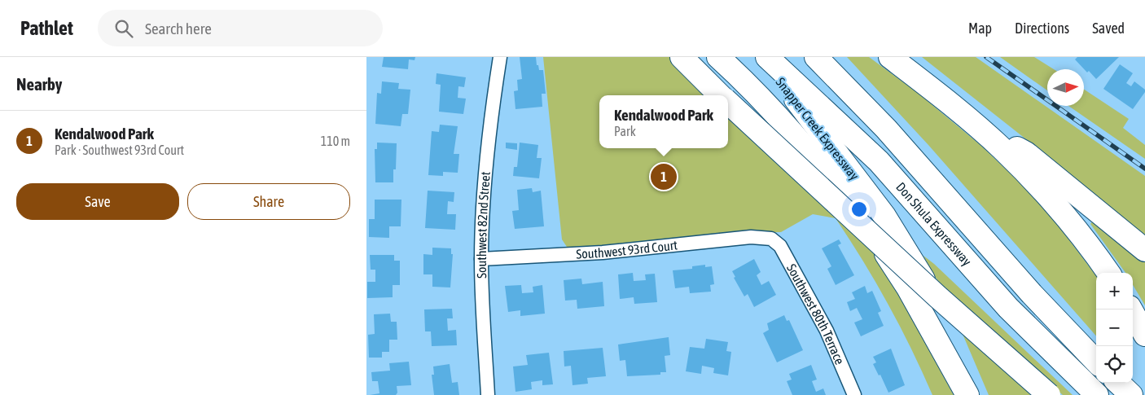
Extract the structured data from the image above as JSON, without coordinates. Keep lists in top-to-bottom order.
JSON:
{
  "streets": {
    "highway": ["Snapper Creek Expressway", "Don Shula Expressway"],
    "street": ["Southwest 82nd Street", "Southwest 93rd Court", "Southwest 80th Terrace"]
  },
  "crossings": [
    ["Southwest 82nd Street", "Southwest 93rd Court"],
    ["Southwest 93rd Court", "Southwest 80th Terrace"]
  ],
  "north": "right",
  "page": {
    "header": "Pathlet",
    "search": "Search here",
    "nav": ["Map", "Directions", "Saved"],
    "heading": "Nearby",
    "popup": ["Kendalwood Park", "Park"],
    "list": [
      {
        "mark": "1",
        "name": "Kendalwood Park",
        "note": "Park · Southwest 93rd Court",
        "value": "110 m"
      }
    ],
    "pins": "1",
    "buttons": ["Save", "Share"],
    "map_buttons": ["+", "−"]
  }
}
